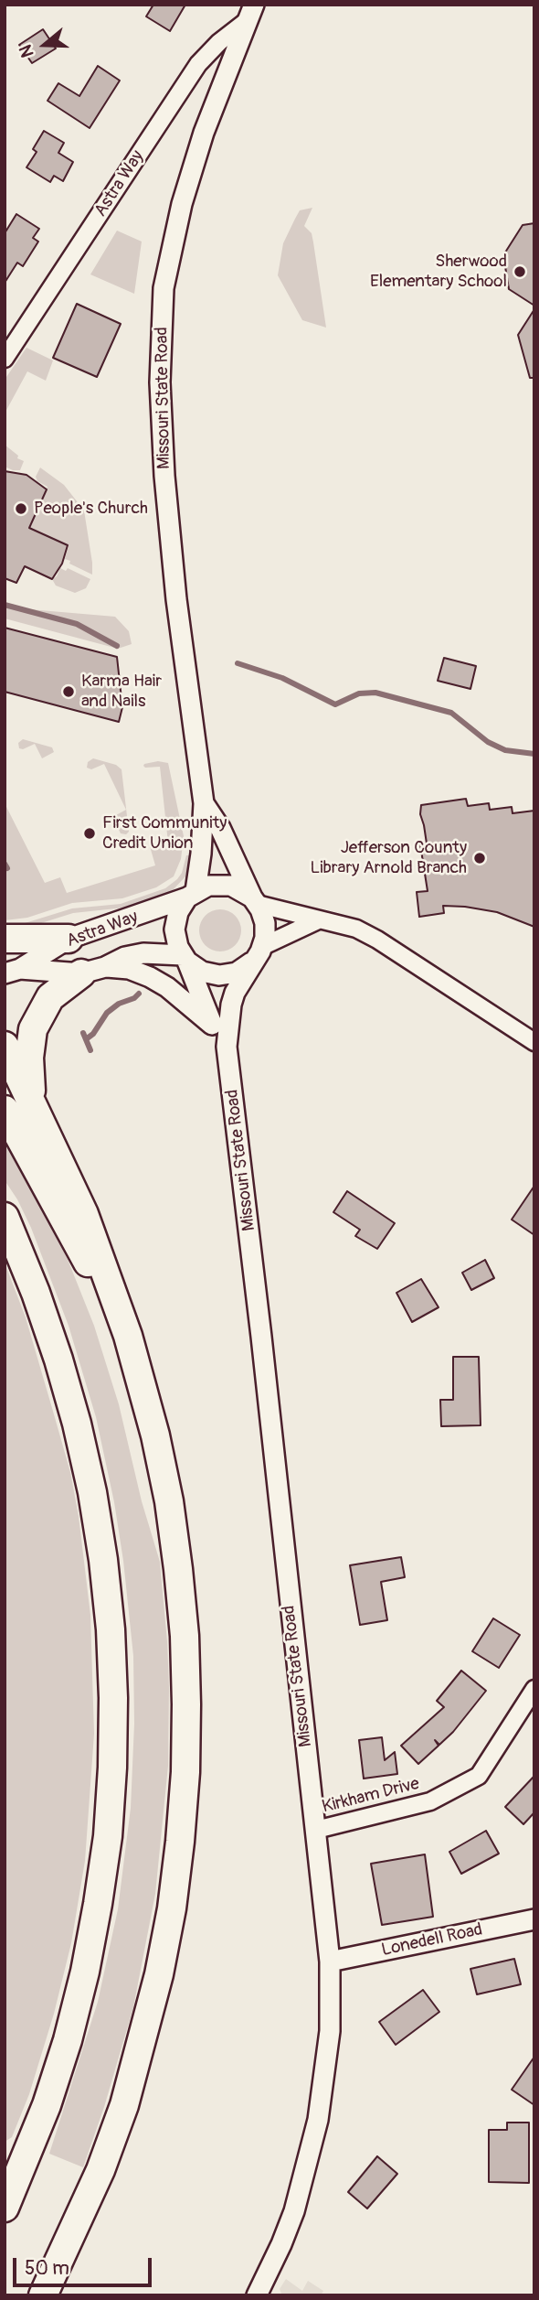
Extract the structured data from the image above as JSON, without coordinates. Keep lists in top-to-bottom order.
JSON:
{
  "streets": {
    "street": [
      "Astra Way",
      "Missouri State Road",
      "Kirkham Drive",
      "Lonedell Road"
    ]
  },
  "crossings": [
    ["Astra Way", "Missouri State Road"],
    ["Missouri State Road", "Kirkham Drive"],
    ["Missouri State Road", "Lonedell Road"]
  ],
  "places": [
    "Sherwood Elementary School",
    "People's Church",
    "Karma Hair and Nails",
    "First Community Credit Union",
    "Jefferson County Library Arnold Branch"
  ],
  "scale_bar": "50 m",
  "north": "left"
}
